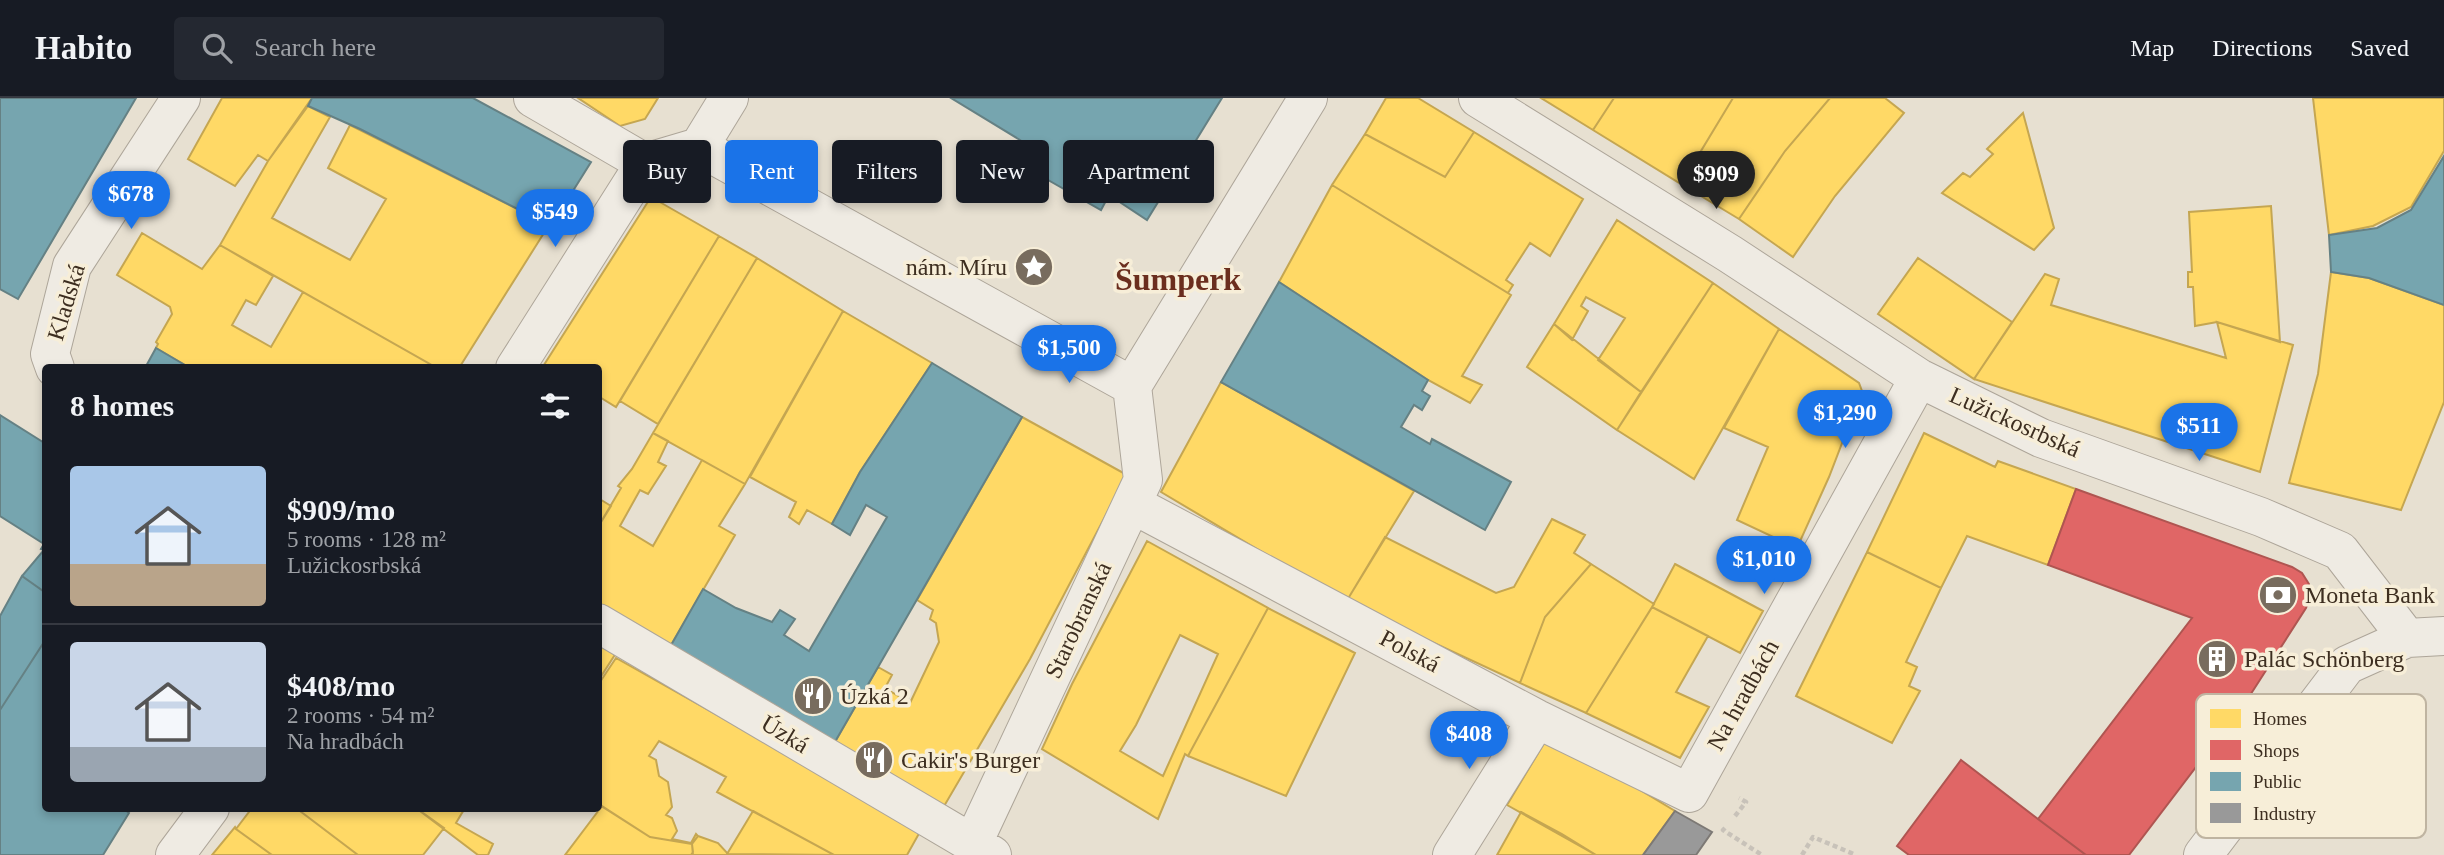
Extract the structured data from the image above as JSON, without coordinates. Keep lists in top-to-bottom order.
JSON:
{
  "streets": {
    "street": [
      "Kladská",
      "Lužickosrbská",
      "Starobranská",
      "Polská",
      "Na hradbách",
      "Úzká"
    ]
  },
  "crossings": [
    ["Lužickosrbská", "Na hradbách"],
    ["Starobranská", "Polská"],
    ["Starobranská", "Úzká"],
    ["Polská", "Na hradbách"]
  ],
  "districts": ["Šumperk"],
  "places": {
    "place": ["nám. Míru"],
    "bank": ["Moneta Bank"],
    "building": ["Palác Schönberg"],
    "restaurant": ["Úzká 2", "Cakir's Burger"]
  },
  "legend": [
    "Homes",
    "Shops",
    "Public",
    "Industry"
  ],
  "page": {
    "header": "Habito",
    "search": "Search here",
    "nav": ["Map", "Directions", "Saved"],
    "chip": [
      "Buy",
      "Rent",
      "Filters",
      "New",
      "Apartment"
    ],
    "price": [
      "$909",
      "$678",
      "$549",
      "$1,500",
      "$1,290",
      "$511",
      "$1,010",
      "$408"
    ],
    "heading": "8 homes",
    "list": [
      {
        "name": "$909/mo",
        "note": "5 rooms · 128 m² · Lužickosrbská"
      },
      {
        "name": "$408/mo",
        "note": "2 rooms · 54 m² · Na hradbách"
      }
    ]
  }
}
